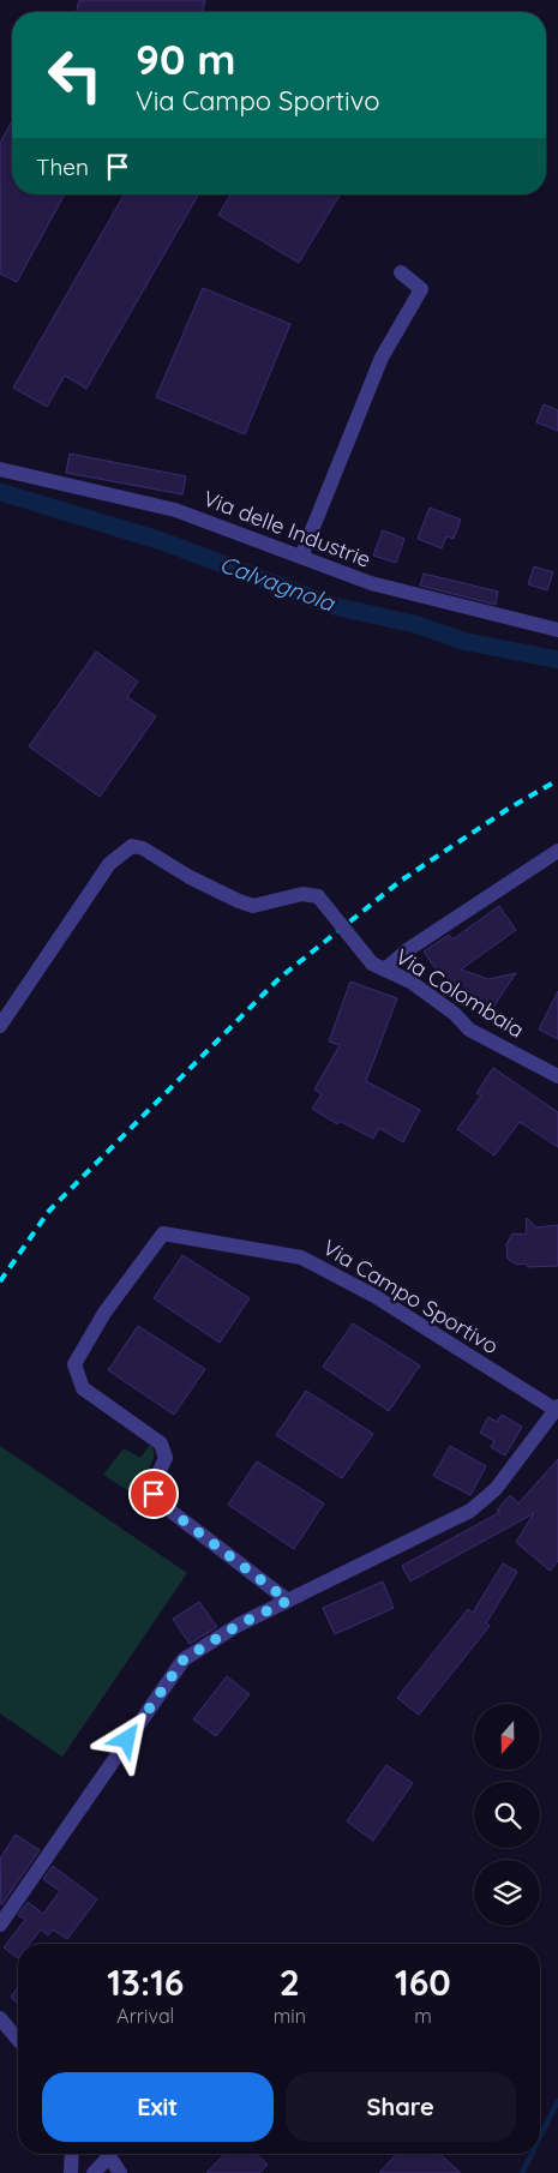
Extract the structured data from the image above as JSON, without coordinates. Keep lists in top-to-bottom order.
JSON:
{
  "streets": {
    "street": ["Via delle Industrie", "Via Colombaia", "Via Campo Sportivo"]
  },
  "water": ["Calvagnola"],
  "north": "bottom",
  "page": {
    "turn": ["90 m", "Via Campo Sportivo"],
    "then": "Then",
    "eta": [
      "13:16",
      "Arrival",
      "2",
      "min",
      "160",
      "m"
    ],
    "buttons": ["Exit", "Share"]
  }
}
